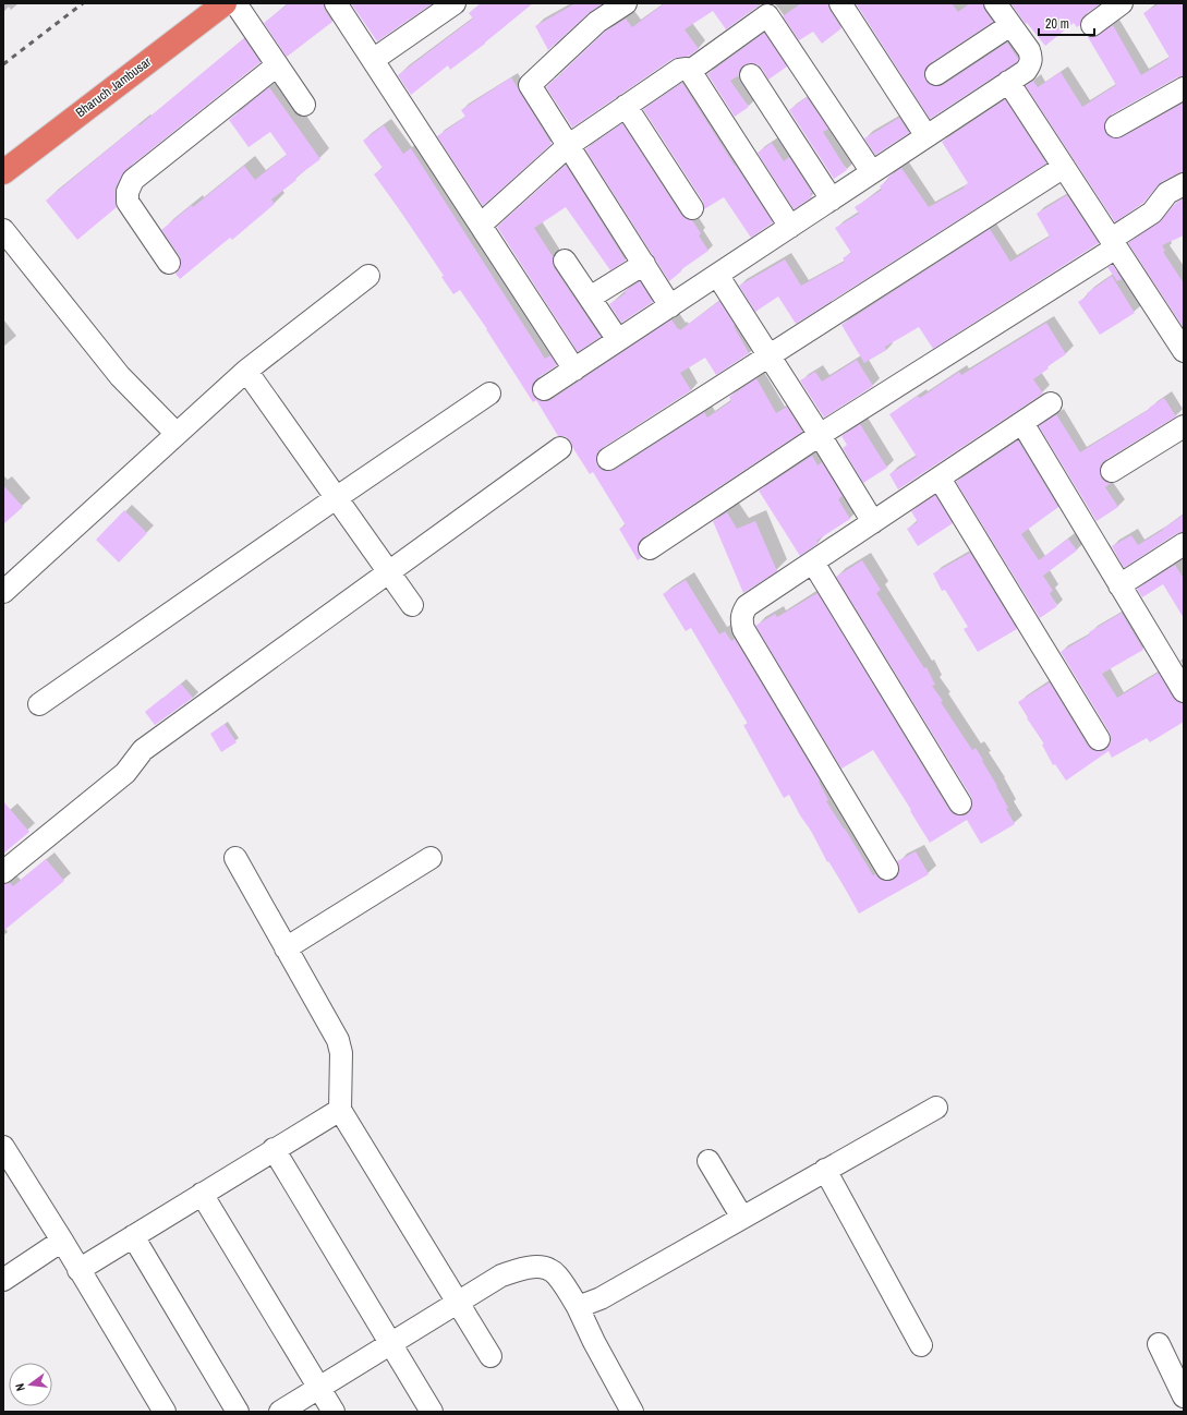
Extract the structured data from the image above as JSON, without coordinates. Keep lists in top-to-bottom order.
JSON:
{
  "streets": {
    "highway": ["Bharuch Jambusar"]
  },
  "scale_bar": "20 m",
  "north": "left"
}
